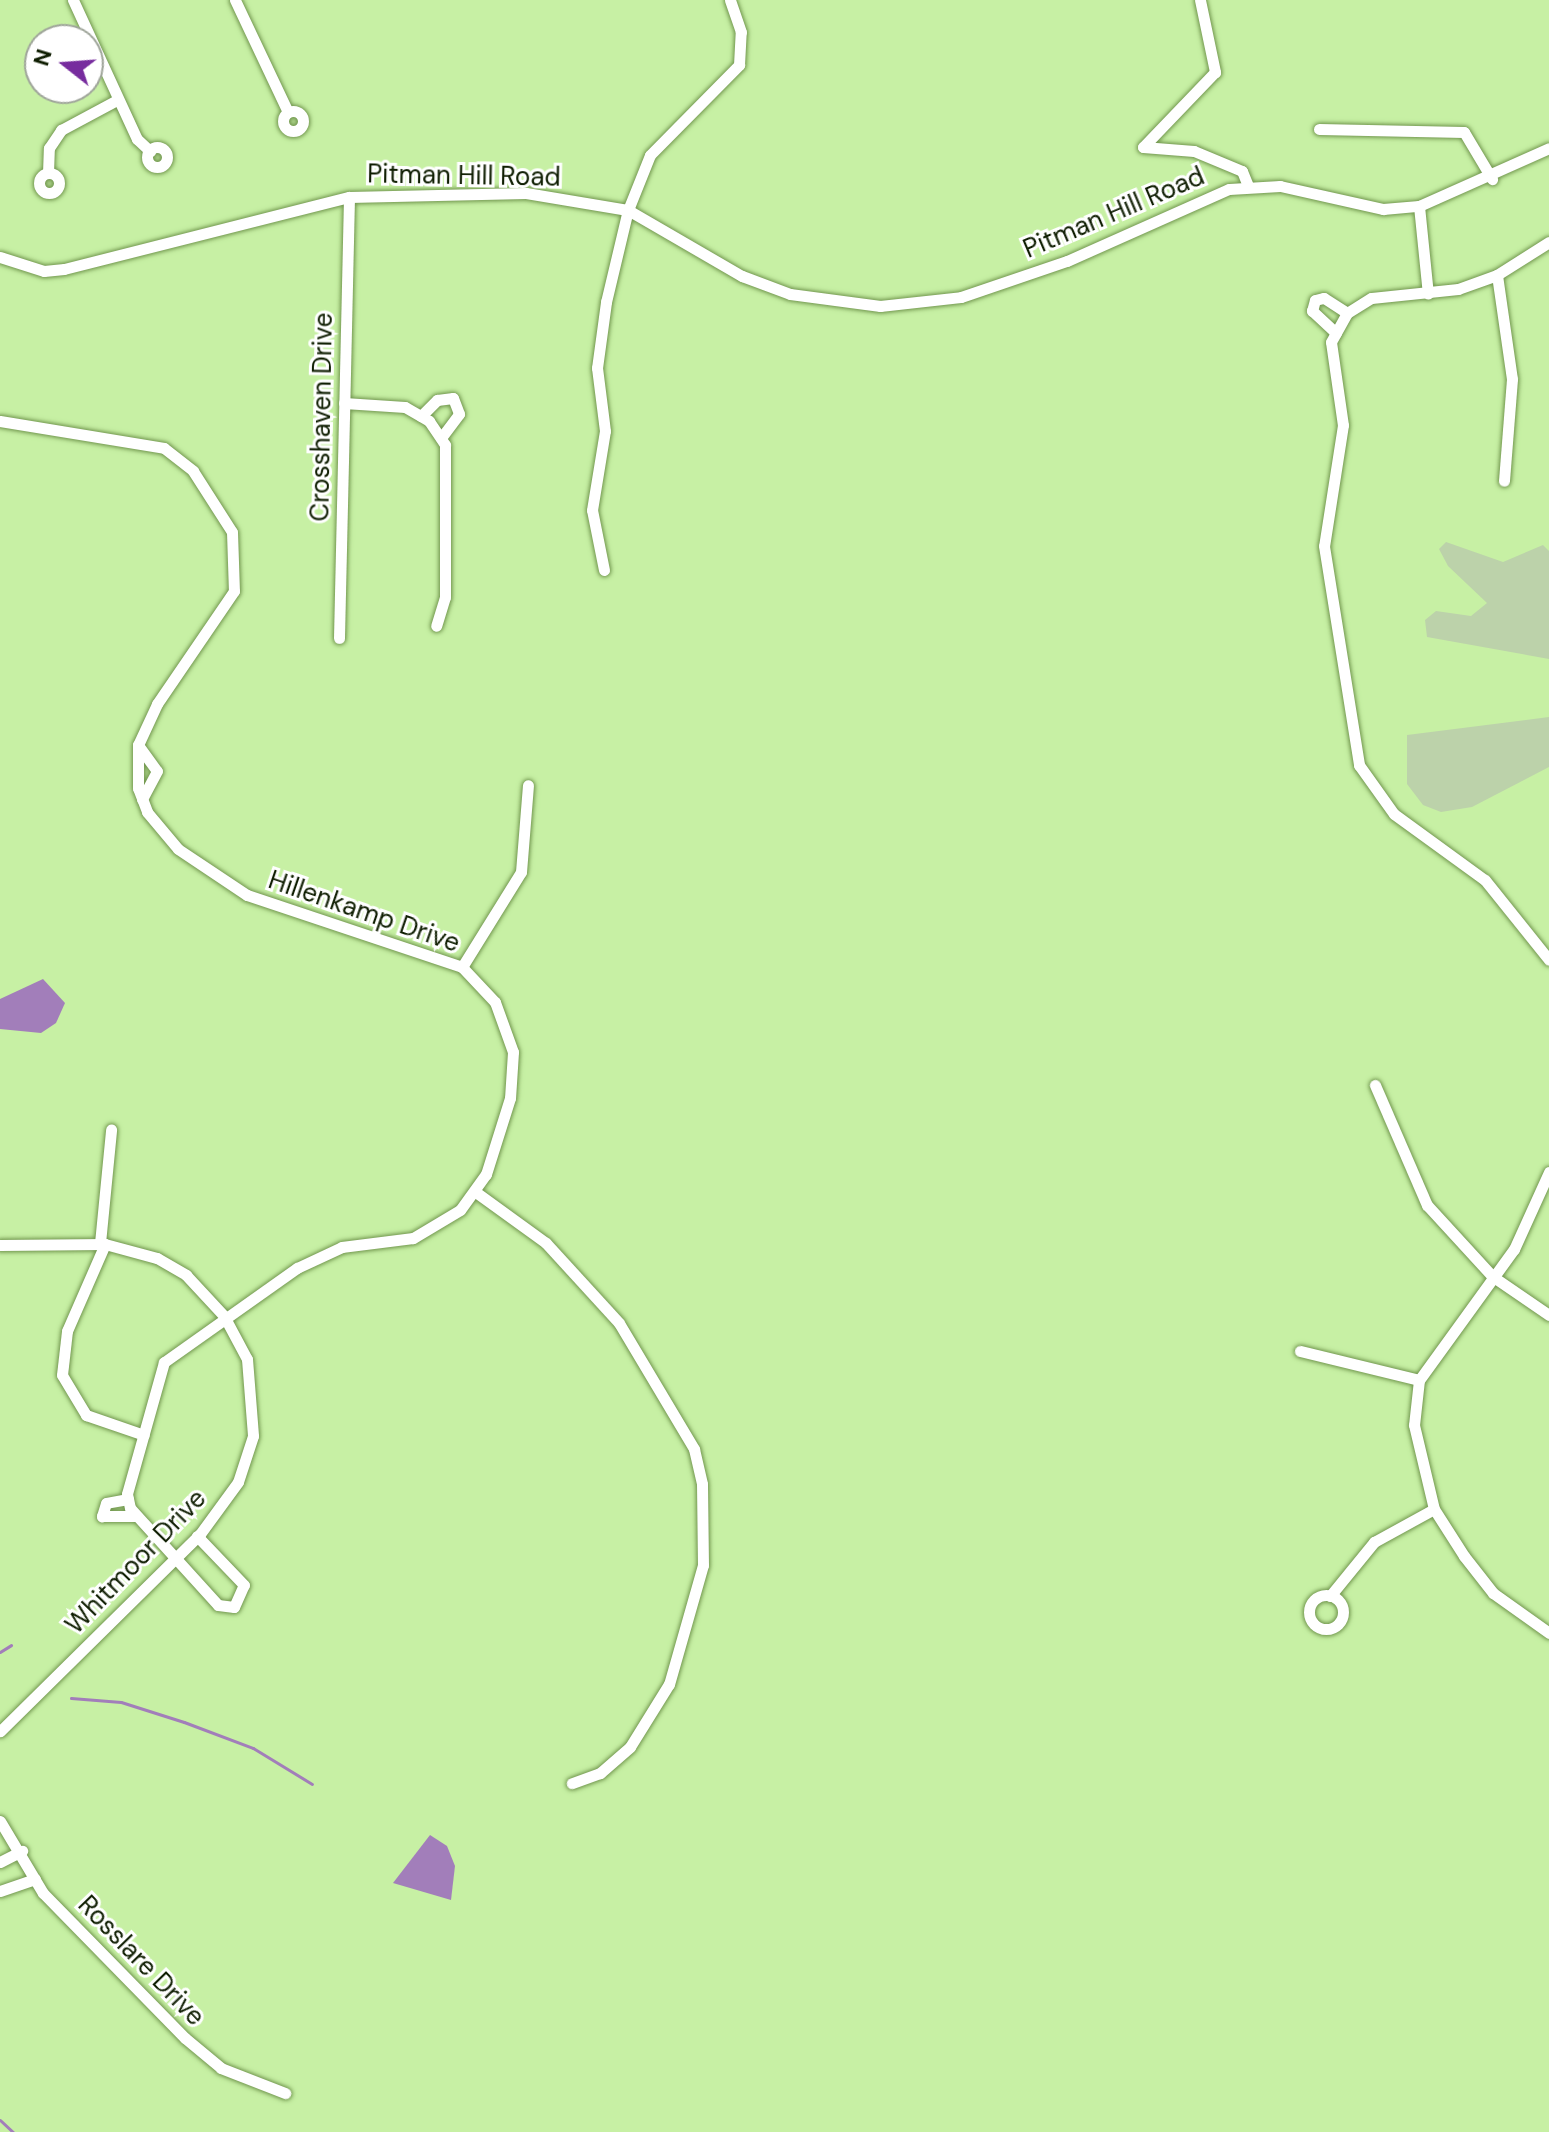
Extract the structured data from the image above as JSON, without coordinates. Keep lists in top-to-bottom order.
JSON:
{
  "streets": {
    "street": [
      "Pitman Hill Road",
      "Crosshaven Drive",
      "Hillenkamp Drive",
      "Whitmoor Drive",
      "Rosslare Drive"
    ]
  },
  "crossings": [
    ["Pitman Hill Road", "Crosshaven Drive"],
    ["Hillenkamp Drive", "Whitmoor Drive"]
  ],
  "north": "left"
}
